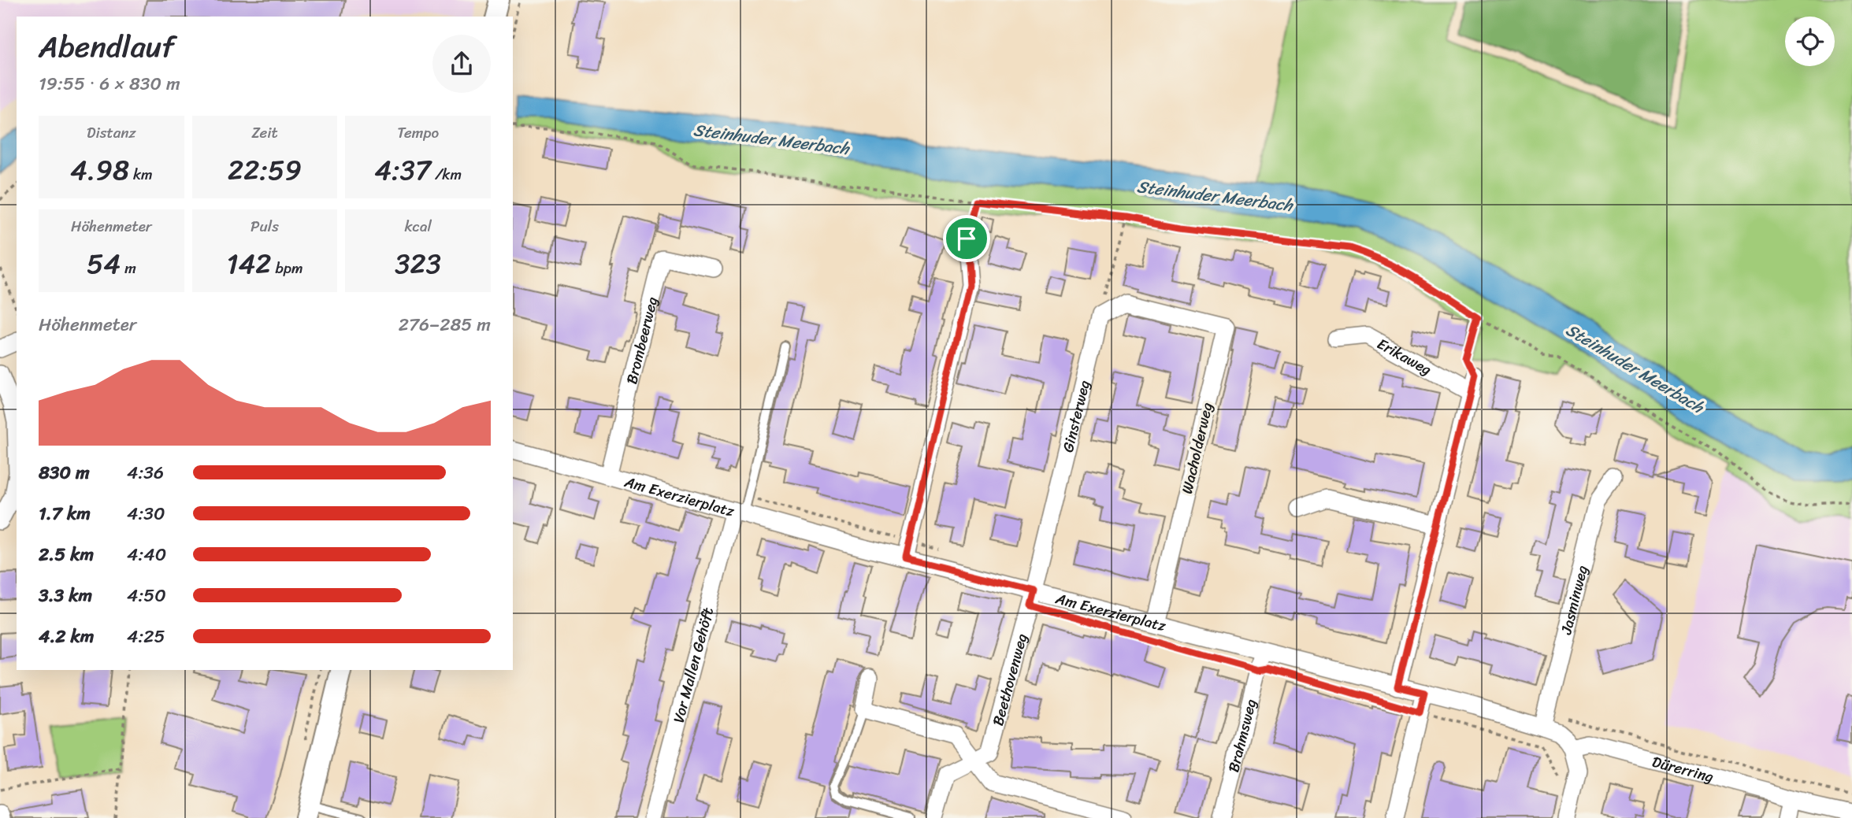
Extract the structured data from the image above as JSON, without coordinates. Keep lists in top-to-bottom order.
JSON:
{
  "streets": {
    "street": [
      "Brombeerweg",
      "Erikaweg",
      "Ginsterweg",
      "Wacholderweg",
      "Am Exerzierplatz",
      "Jasminweg",
      "Vor Mallen Gehöft",
      "Beethovenweg",
      "Brahmsweg",
      "Dürerring"
    ]
  },
  "crossings": [
    ["Brombeerweg", "Am Exerzierplatz"],
    ["Ginsterweg", "Wacholderweg"],
    ["Ginsterweg", "Am Exerzierplatz"],
    ["Ginsterweg", "Beethovenweg"],
    ["Wacholderweg", "Am Exerzierplatz"],
    ["Am Exerzierplatz", "Jasminweg"],
    ["Am Exerzierplatz", "Vor Mallen Gehöft"],
    ["Am Exerzierplatz", "Beethovenweg"],
    ["Am Exerzierplatz", "Brahmsweg"],
    ["Am Exerzierplatz", "Dürerring"]
  ],
  "water": ["Steinhuder Meerbach"],
  "page": {
    "heading": ["Abendlauf", "19:55 · 6 × 830 m"],
    "stats": [
      ["Distanz", "4.98 km"],
      ["Zeit", "22:59"],
      ["Tempo", "4:37 /km"],
      ["Höhenmeter", "54 m"],
      ["Puls", "142 bpm"],
      ["kcal", "323"]
    ],
    "chart": ["Höhenmeter", "276–285 m"],
    "list": [
      {
        "name": "830 m",
        "note": "4:36"
      },
      {
        "name": "1.7 km",
        "note": "4:30"
      },
      {
        "name": "2.5 km",
        "note": "4:40"
      },
      {
        "name": "3.3 km",
        "note": "4:50"
      },
      {
        "name": "4.2 km",
        "note": "4:25"
      }
    ]
  }
}
